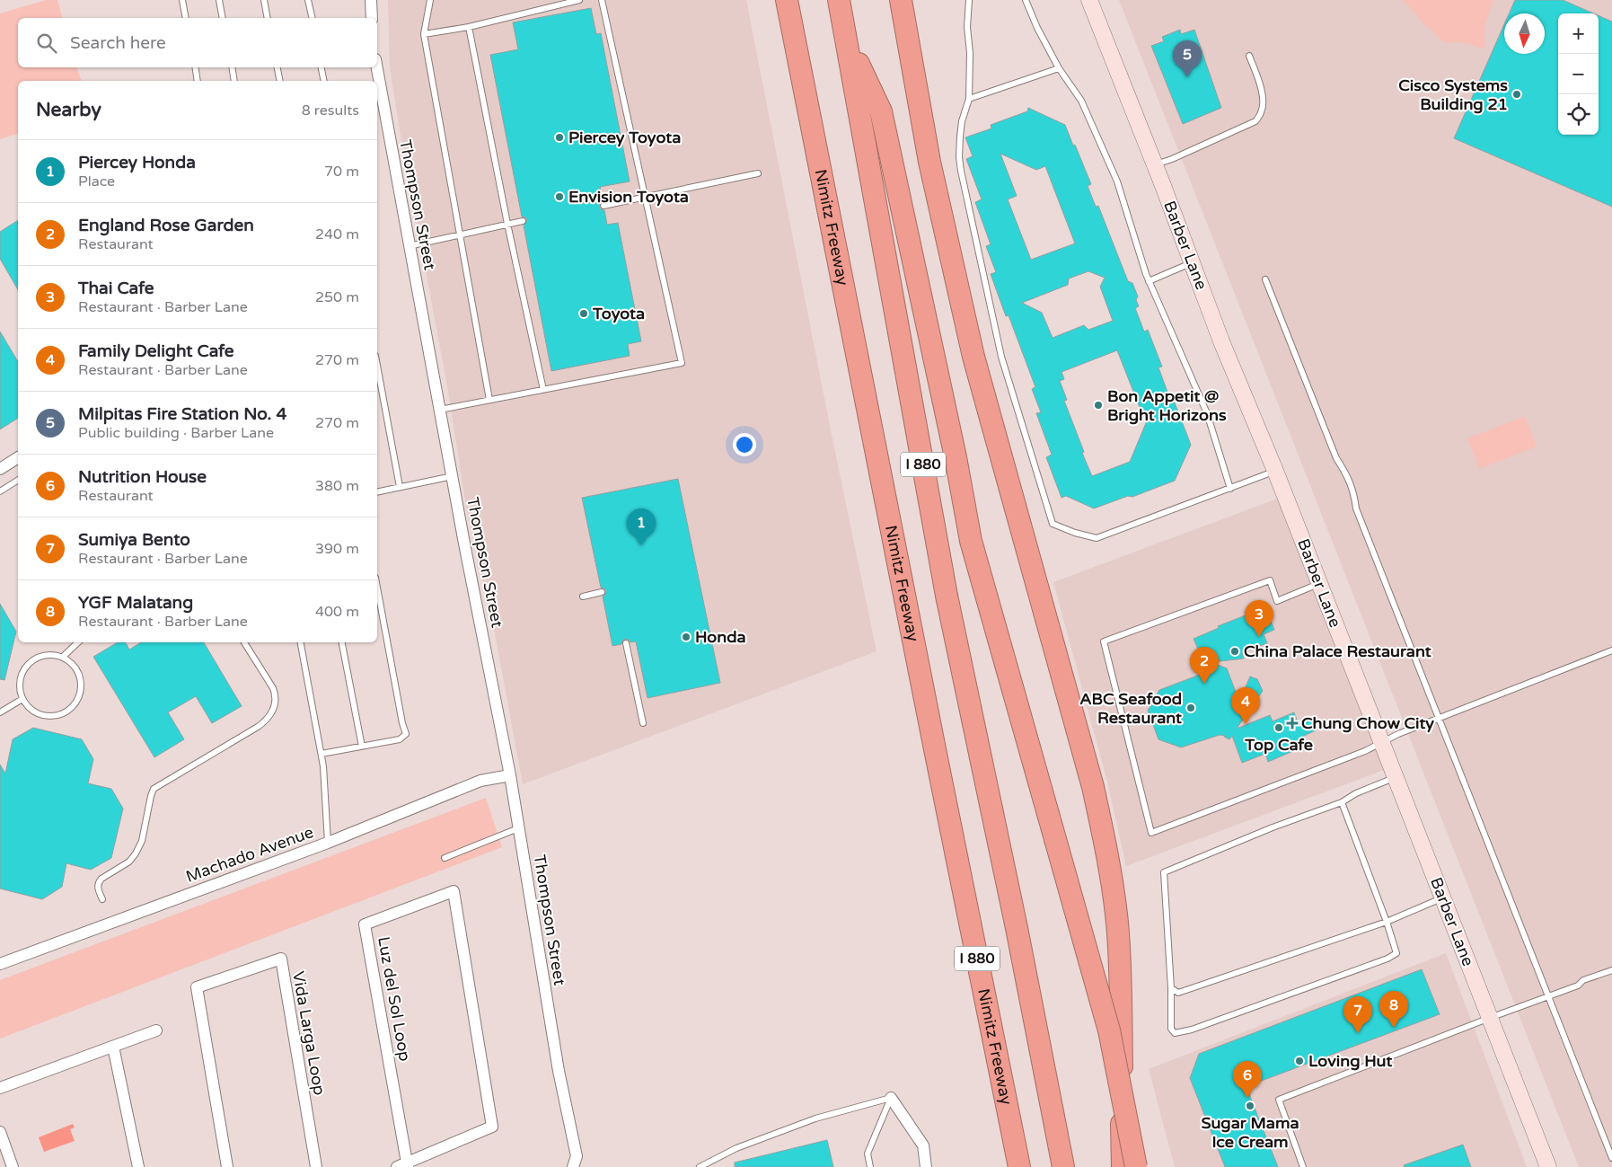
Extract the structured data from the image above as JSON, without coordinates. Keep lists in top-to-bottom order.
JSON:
{
  "streets": {
    "highway": ["Nimitz Freeway", "I 880"],
    "street": [
      "Thompson Street",
      "Barber Lane",
      "Machado Avenue",
      "Luz del Sol Loop",
      "Vida Larga Loop"
    ]
  },
  "crossings": [
    ["Thompson Street", "Machado Avenue"]
  ],
  "places": {
    "other": [
      "Cisco Systems Building 21",
      "Piercey Toyota",
      "Envision Toyota",
      "Toyota",
      "Bon Appetit @ Bright Horizons",
      "Honda",
      "China Palace Restaurant",
      "ABC Seafood Restaurant",
      "Top Cafe",
      "Loving Hut",
      "Sugar Mama Ice Cream"
    ],
    "health": ["Chung Chow City"]
  },
  "north": "bottom",
  "page": {
    "map_buttons": ["+", "−"],
    "search": "Search here",
    "pins": [
      "5",
      "1",
      "3",
      "2",
      "4",
      "8",
      "7",
      "6"
    ],
    "heading": ["Nearby", "8 results"],
    "list": [
      {
        "mark": "1",
        "name": "Piercey Honda",
        "note": "Place",
        "value": "70 m"
      },
      {
        "mark": "2",
        "name": "England Rose Garden",
        "note": "Restaurant",
        "value": "240 m"
      },
      {
        "mark": "3",
        "name": "Thai Cafe",
        "note": "Restaurant · Barber Lane",
        "value": "250 m"
      },
      {
        "mark": "4",
        "name": "Family Delight Cafe",
        "note": "Restaurant · Barber Lane",
        "value": "270 m"
      },
      {
        "mark": "5",
        "name": "Milpitas Fire Station No. 4",
        "note": "Public building · Barber Lane",
        "value": "270 m"
      },
      {
        "mark": "6",
        "name": "Nutrition House",
        "note": "Restaurant",
        "value": "380 m"
      },
      {
        "mark": "7",
        "name": "Sumiya Bento",
        "note": "Restaurant · Barber Lane",
        "value": "390 m"
      },
      {
        "mark": "8",
        "name": "YGF Malatang",
        "note": "Restaurant · Barber Lane",
        "value": "400 m"
      }
    ]
  }
}
